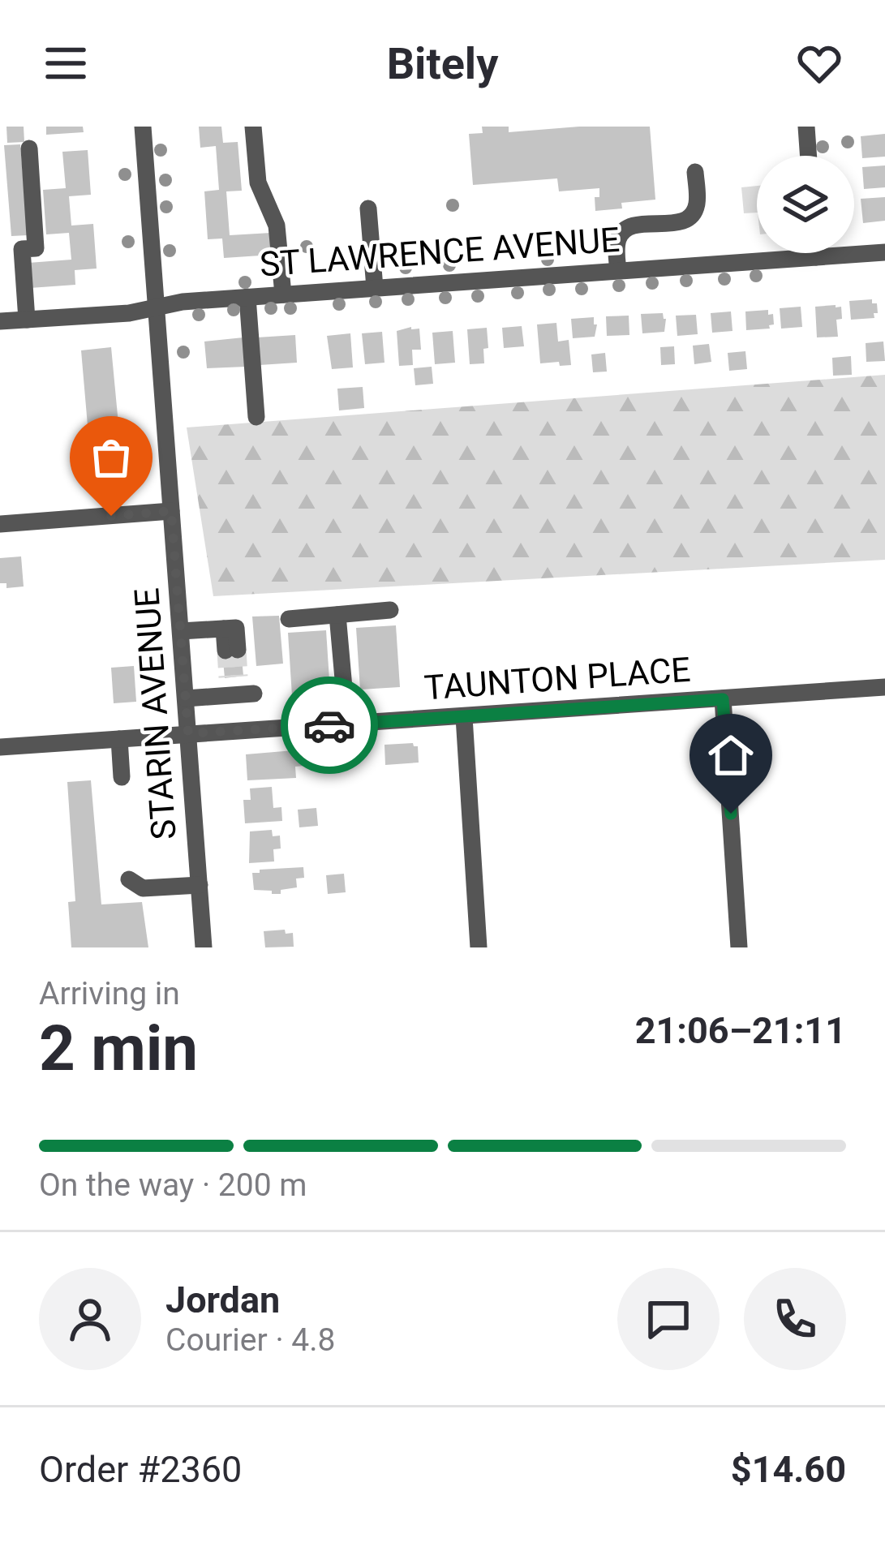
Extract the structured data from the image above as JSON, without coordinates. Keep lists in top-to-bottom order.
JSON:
{
  "streets": {
    "street": ["ST LAWRENCE AVENUE", "TAUNTON PLACE", "STARIN AVENUE"]
  },
  "crossings": [
    ["ST LAWRENCE AVENUE", "STARIN AVENUE"],
    ["TAUNTON PLACE", "STARIN AVENUE"]
  ],
  "page": {
    "header": "Bitely",
    "heading": ["2 min", "Arriving in", "21:06–21:11"],
    "panel": [
      "Jordan",
      "Courier · 4.8",
      "Order #2360",
      "$14.60"
    ],
    "bar": "On the way · 200 m"
  }
}
